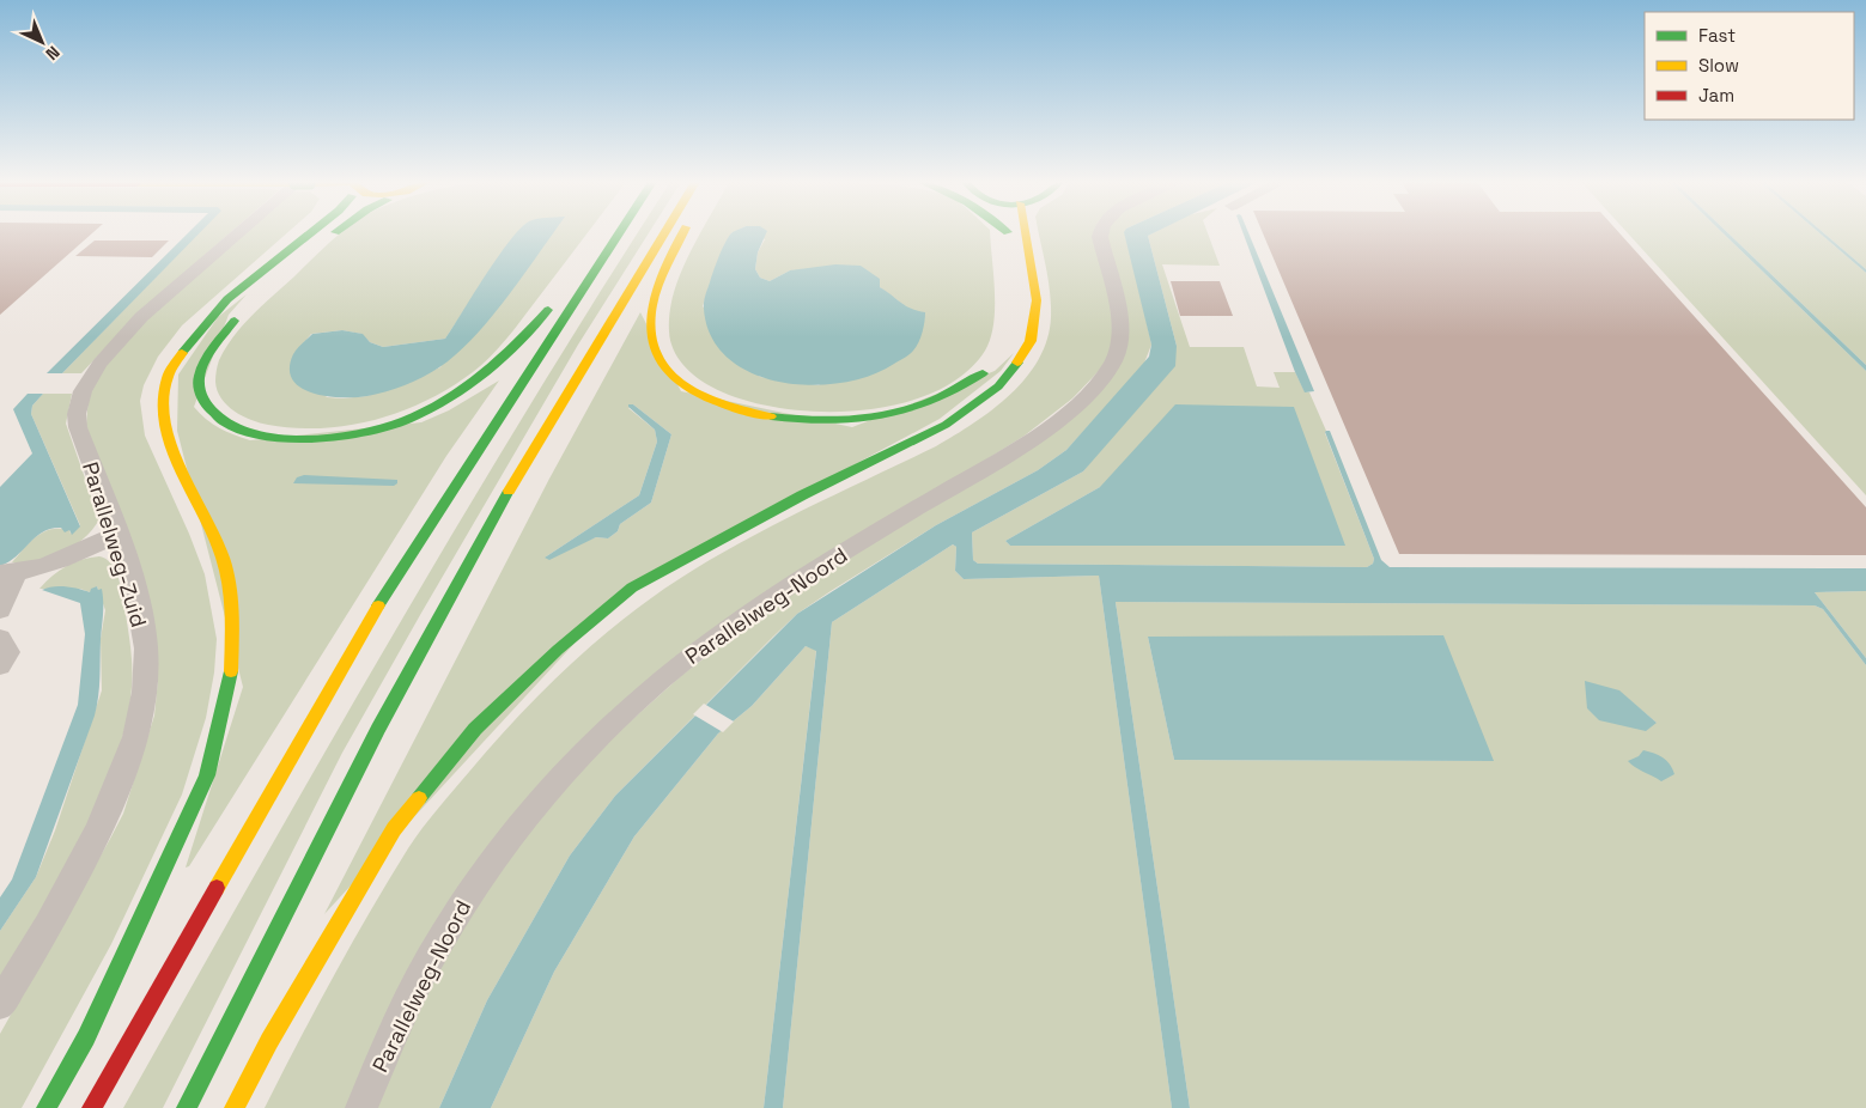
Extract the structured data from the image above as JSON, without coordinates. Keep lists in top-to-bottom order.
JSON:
{
  "streets": {
    "street": ["Parallelweg-Zuid", "Parallelweg-Noord"]
  },
  "legend": ["Fast", "Slow", "Jam"],
  "north": "bottom right"
}
